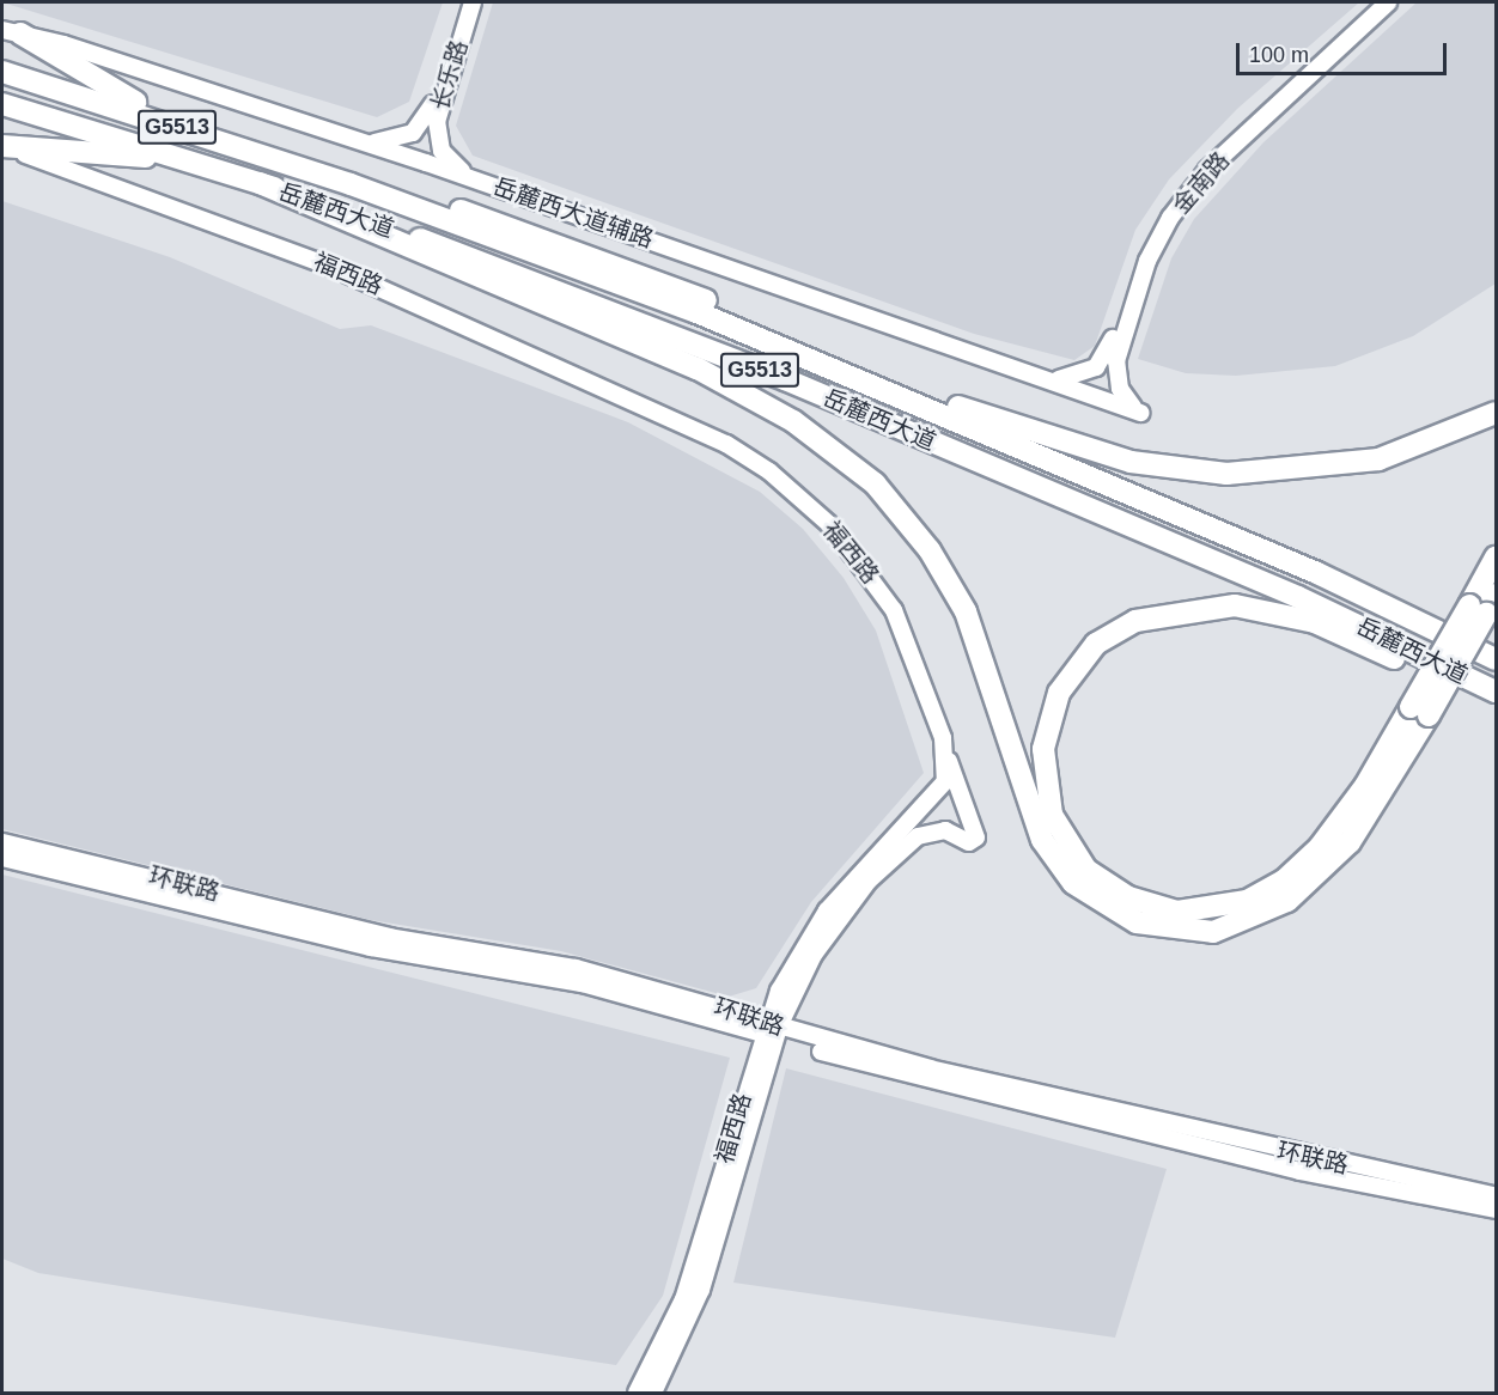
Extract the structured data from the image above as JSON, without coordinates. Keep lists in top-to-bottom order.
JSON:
{
  "streets": {
    "highway": ["G5513", "岳麓西大道"],
    "main road": [
      "长乐路",
      "金南路",
      "岳麓西大道辅路",
      "福西路",
      "环联路"
    ]
  },
  "crossings": [
    ["长乐路", "岳麓西大道辅路"],
    ["金南路", "岳麓西大道辅路"],
    ["福西路", "环联路"]
  ],
  "scale_bar": "100 m"
}
